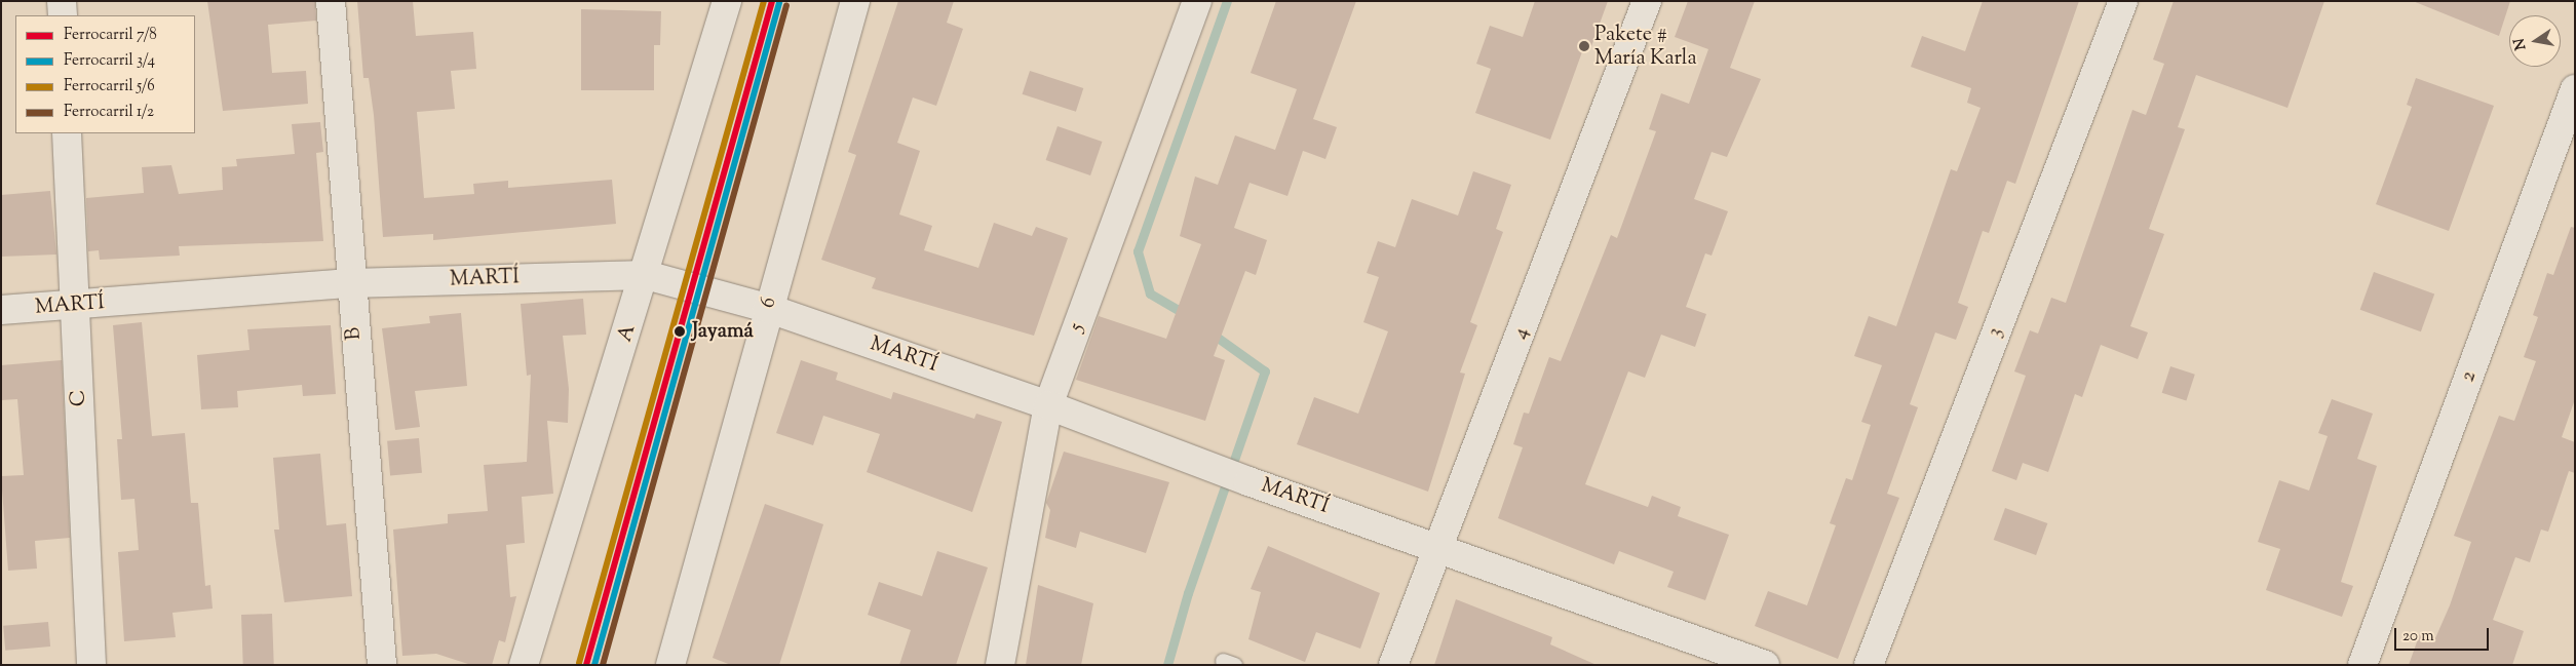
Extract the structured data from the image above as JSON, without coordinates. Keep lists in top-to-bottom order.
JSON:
{
  "streets": {
    "street": [
      "MARTÍ",
      "6",
      "5",
      "3",
      "B",
      "A",
      "4",
      "2",
      "C"
    ]
  },
  "crossings": [
    ["MARTÍ", "6"],
    ["MARTÍ", "5"],
    ["MARTÍ", "B"],
    ["MARTÍ", "A"],
    ["MARTÍ", "4"],
    ["MARTÍ", "C"]
  ],
  "places": ["Pakete # María Karla", "Jayamá"],
  "lines": [
    "rail line 7/8",
    "rail line 5/6",
    "rail line 3/4",
    "rail line 1/2"
  ],
  "legend": [
    "Ferrocarril 7/8",
    "Ferrocarril 3/4",
    "Ferrocarril 5/6",
    "Ferrocarril 1/2"
  ],
  "scale_bar": "20 m",
  "north": "left"
}
